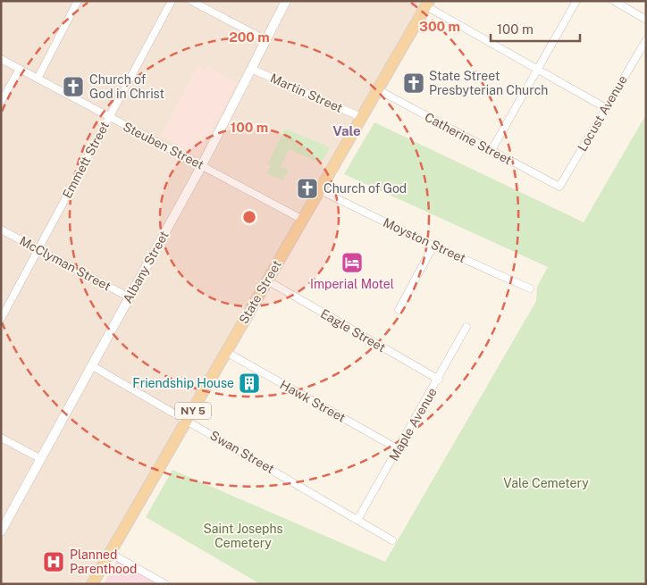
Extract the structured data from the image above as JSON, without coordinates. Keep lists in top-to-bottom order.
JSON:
{
  "streets": {
    "main road": ["State Street", "NY 5"],
    "street": [
      "Martin Street",
      "Locust Avenue",
      "Catherine Street",
      "Steuben Street",
      "Emmett Street",
      "Moyston Street",
      "McClyman Street",
      "Albany Street",
      "Eagle Street",
      "Hawk Street",
      "Maple Avenue",
      "Swan Street"
    ]
  },
  "crossings": [
    ["Martin Street", "Albany Street"],
    ["Martin Street", "State Street"],
    ["Locust Avenue", "Catherine Street"],
    ["Catherine Street", "State Street"],
    ["Steuben Street", "Emmett Street"],
    ["Steuben Street", "Albany Street"],
    ["Steuben Street", "State Street"],
    ["Emmett Street", "McClyman Street"],
    ["Moyston Street", "State Street"],
    ["McClyman Street", "Albany Street"],
    ["Albany Street", "Swan Street"],
    ["State Street", "Eagle Street"],
    ["State Street", "Hawk Street"],
    ["State Street", "Swan Street"],
    ["Eagle Street", "Maple Avenue"],
    ["Hawk Street", "Maple Avenue"],
    ["Maple Avenue", "Swan Street"]
  ],
  "districts": ["Vale"],
  "parks": ["Vale Cemetery", "Saint Josephs Cemetery"],
  "places": {
    "church": ["State Street Presbyterian Church", "Church of God in Christ", "Church of God"],
    "hotel": ["Imperial Motel"],
    "building": ["Friendship House"],
    "hospital": ["Planned Parenthood"]
  },
  "scale_bar": "100 m",
  "rings": ["300 m", "200 m", "100 m"]
}
